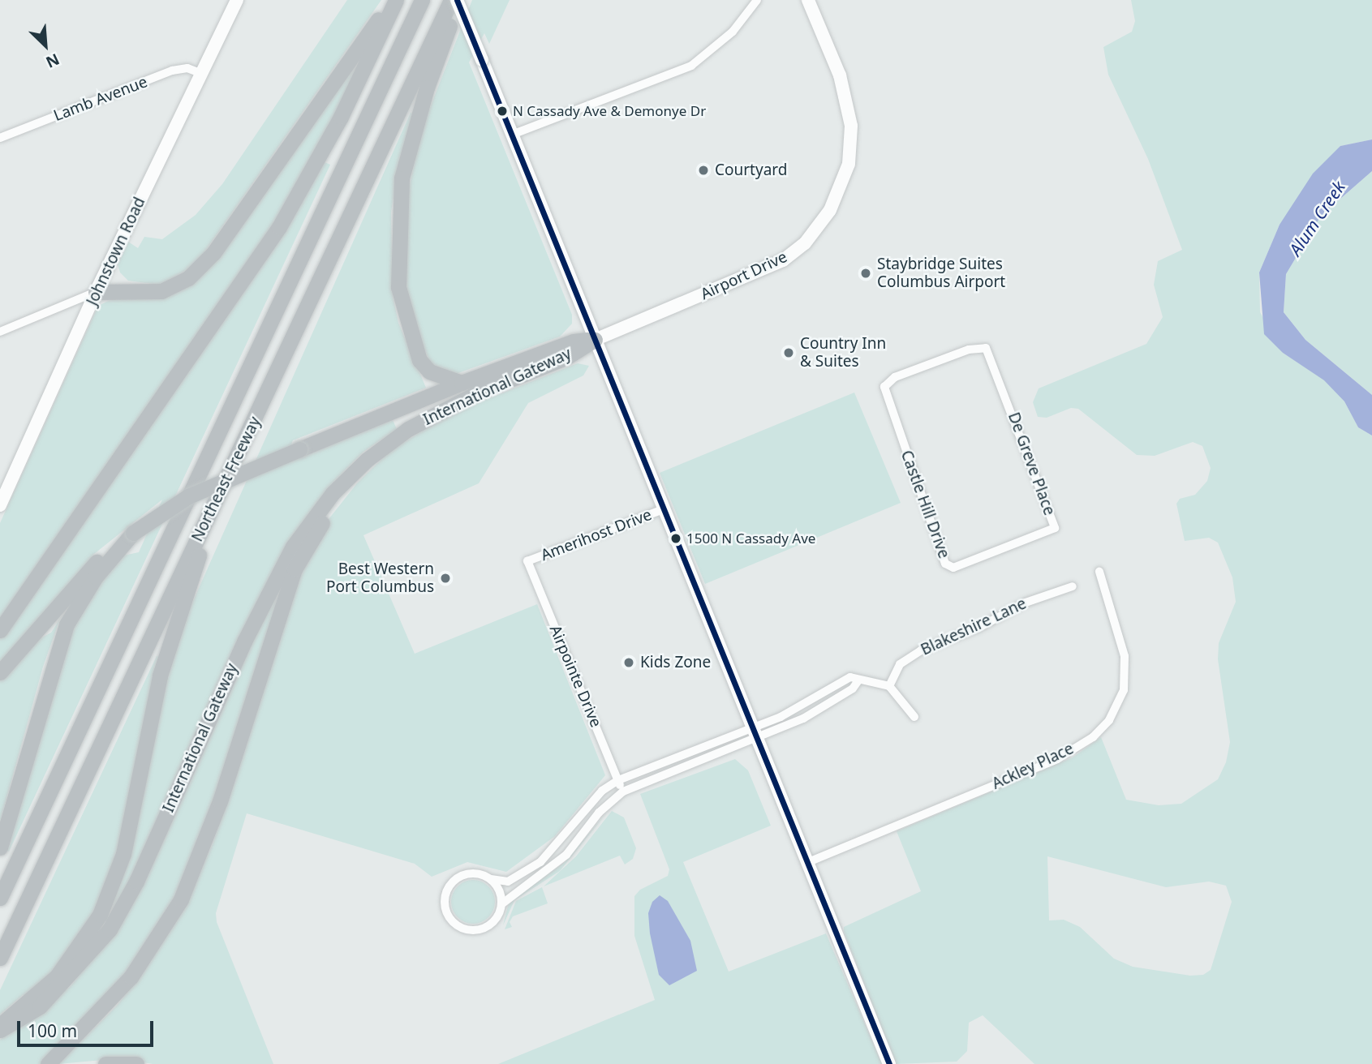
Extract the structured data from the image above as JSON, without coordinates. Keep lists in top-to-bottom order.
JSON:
{
  "streets": {
    "highway": ["International Gateway", "Northeast Freeway"],
    "main road": ["Johnstown Road", "Airport Drive"],
    "street": [
      "Lamb Avenue",
      "De Greve Place",
      "Castle Hill Drive",
      "Amerihost Drive",
      "Blakeshire Lane",
      "Airpointe Drive",
      "Ackley Place"
    ]
  },
  "crossings": [
    ["Lamb Avenue", "Johnstown Road"],
    ["Airport Drive", "International Gateway"],
    ["De Greve Place", "Castle Hill Drive"],
    ["Amerihost Drive", "Airpointe Drive"]
  ],
  "water": ["Alum Creek"],
  "places": [
    "N Cassady Ave & Demonye Dr",
    "Courtyard",
    "Staybridge Suites Columbus Airport",
    "Country Inn & Suites",
    "1500 N Cassady Ave",
    "Best Western Port Columbus",
    "Kids Zone"
  ],
  "scale_bar": "100 m",
  "north": "bottom right"
}
